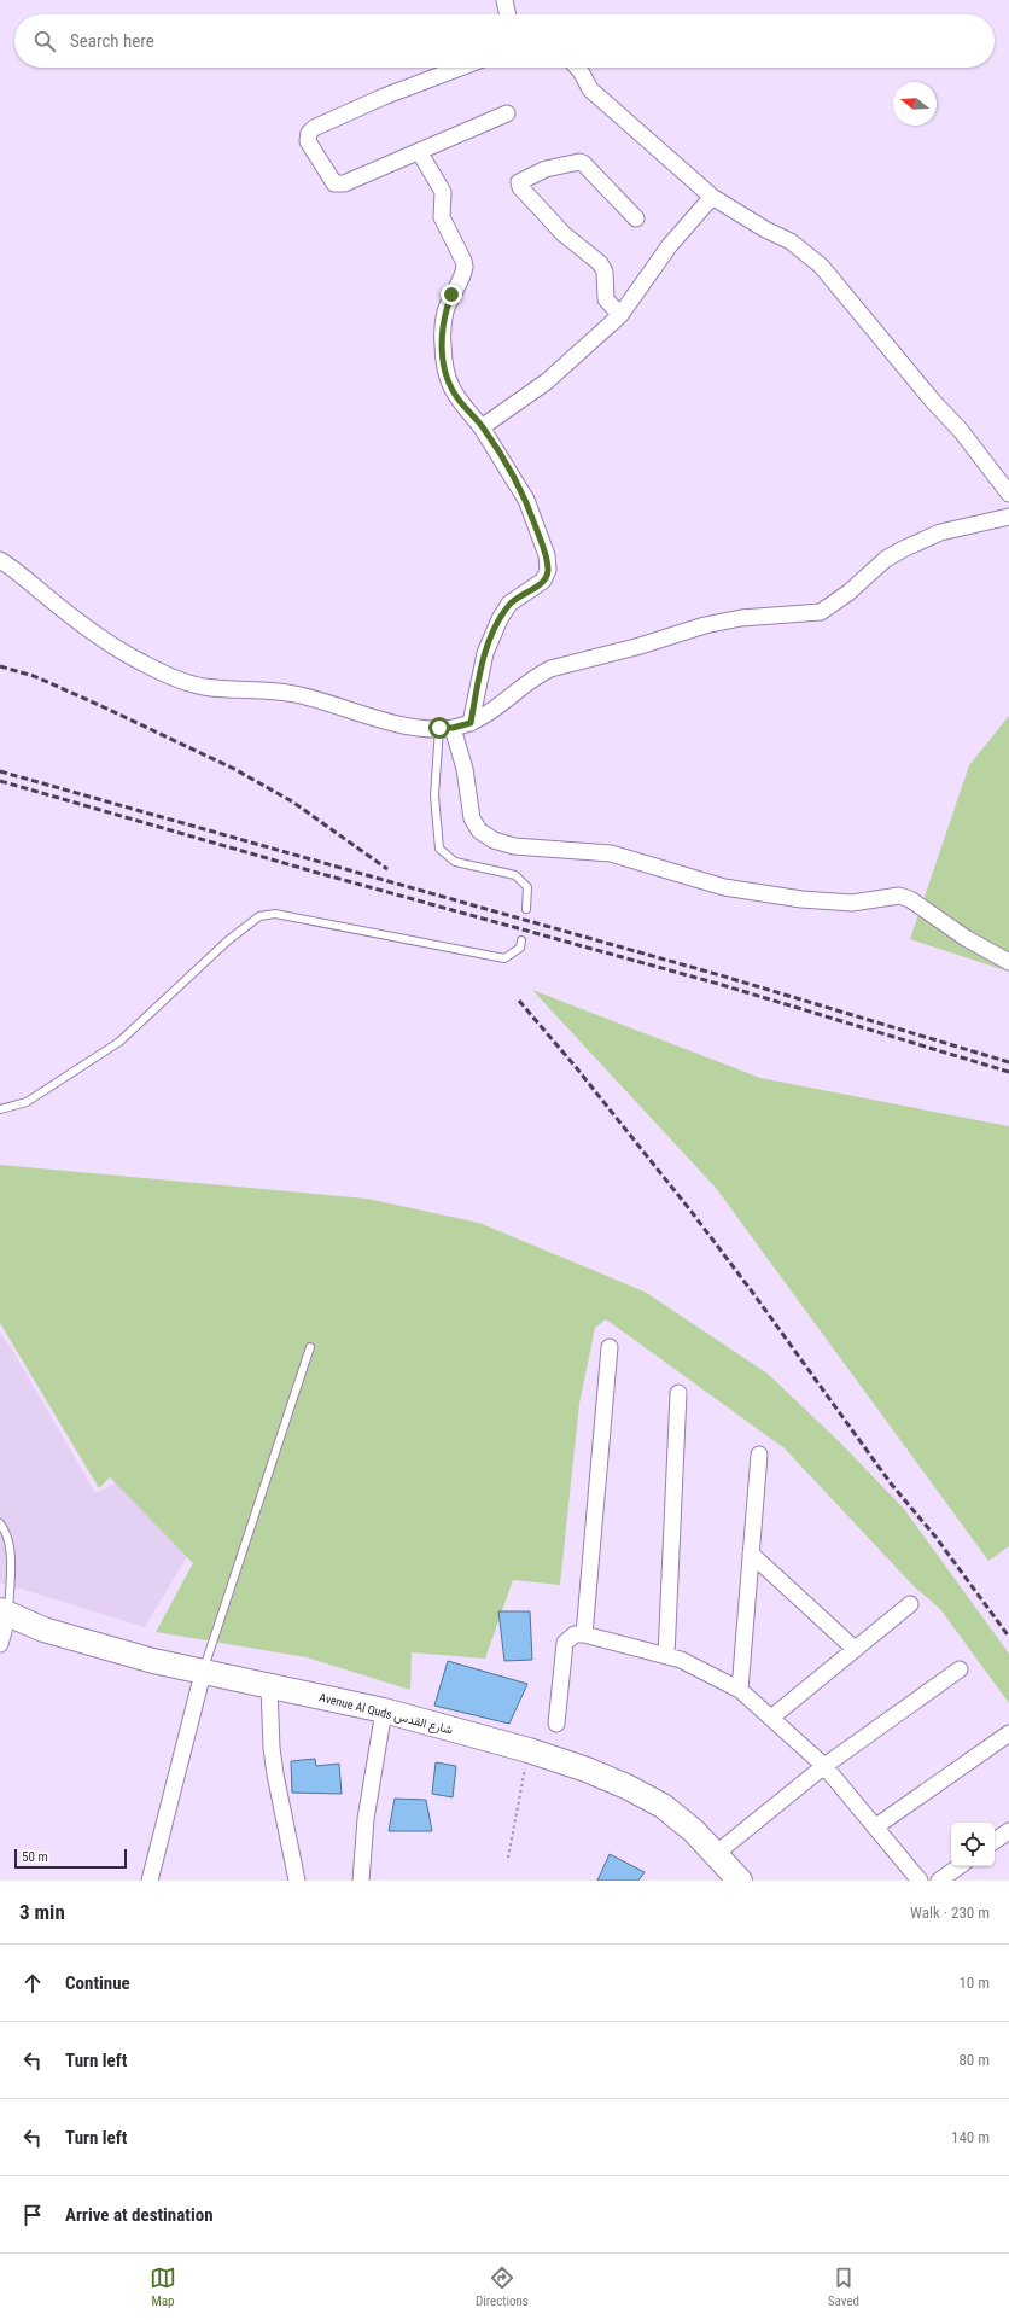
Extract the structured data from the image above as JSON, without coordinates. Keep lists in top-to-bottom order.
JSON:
{
  "streets": {
    "main road": ["Avenue Al Quds شارع القدس"]
  },
  "scale_bar": "50 m",
  "north": "left",
  "page": {
    "search": "Search here",
    "scale": "50 m",
    "heading": ["3 min", "Walk · 230 m"],
    "list": [
      ["Continue", "10 m"],
      ["Turn left", "80 m"],
      ["Turn left", "140 m"],
      "Arrive at destination"
    ],
    "nav": ["Map", "Directions", "Saved"]
  }
}
